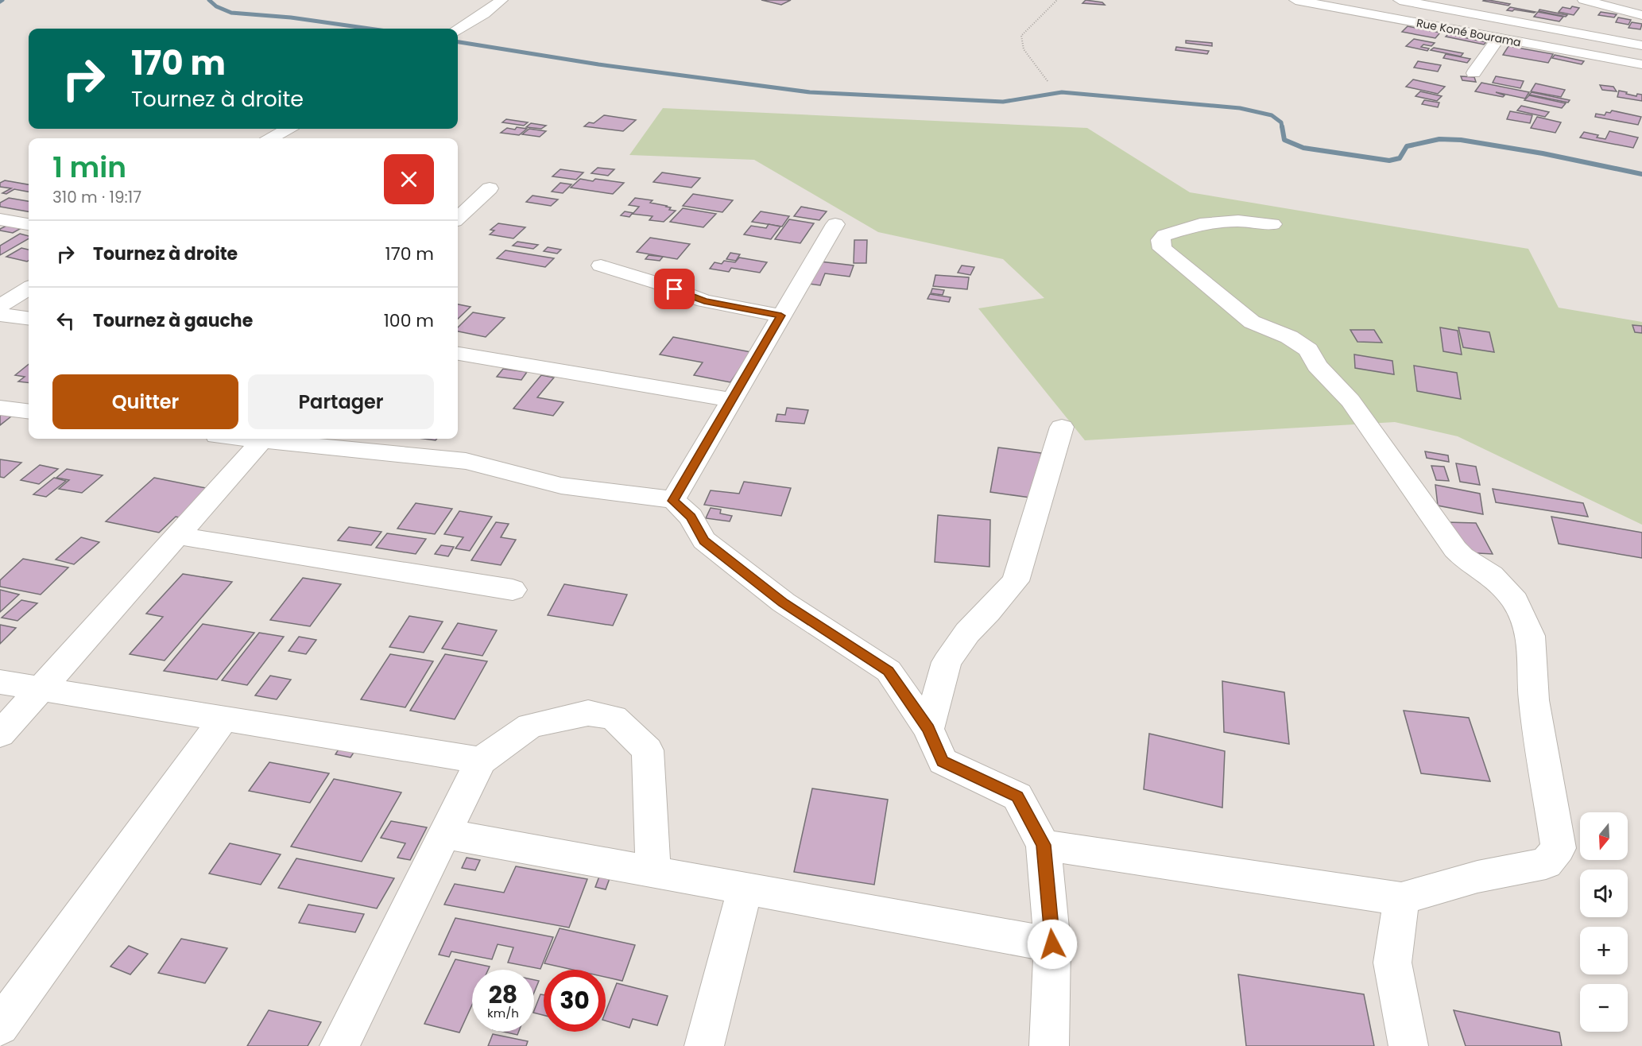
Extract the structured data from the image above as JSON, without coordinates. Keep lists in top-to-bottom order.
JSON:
{
  "streets": {
    "main road": ["Rue Koné Bourama"]
  },
  "north": "bottom",
  "page": {
    "turn": ["170 m", "Tournez à droite"],
    "heading": ["1 min", "310 m · 19:17"],
    "list": [
      {
        "name": "Tournez à droite",
        "value": "170 m"
      },
      {
        "name": "Tournez à gauche",
        "value": "100 m"
      }
    ],
    "buttons": ["Quitter", "Partager"],
    "map_buttons": ["+", "−"],
    "speed": "28 km/h",
    "limit": "30"
  }
}
